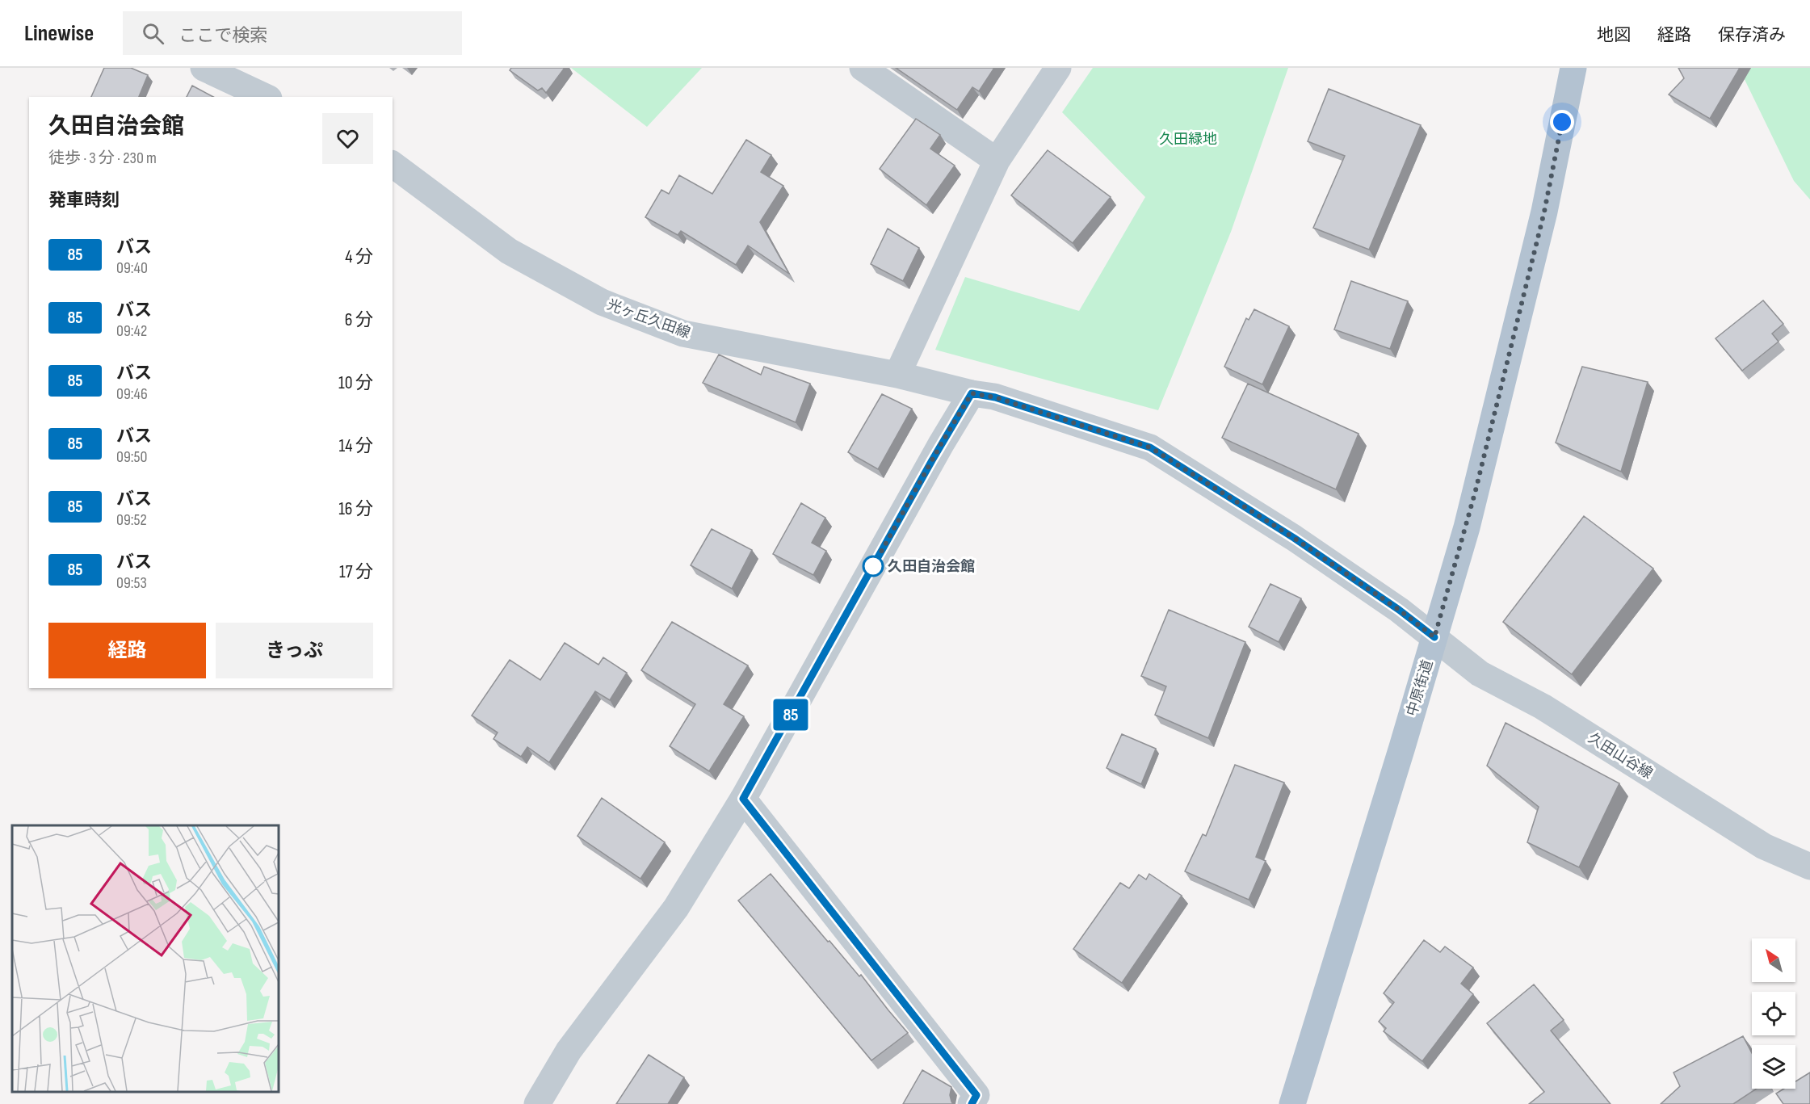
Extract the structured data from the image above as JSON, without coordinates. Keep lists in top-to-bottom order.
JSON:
{
  "streets": {
    "main road": ["中原街道"],
    "street": ["光ヶ丘久田線", "久田山谷線"]
  },
  "crossings": [
    ["光ヶ丘久田線", "久田山谷線"],
    ["中原街道", "久田山谷線"]
  ],
  "parks": ["久田緑地"],
  "places": ["久田自治会館"],
  "lines": ["bus line 85"],
  "north": "top left",
  "page": {
    "header": "Linewise",
    "search": "ここで検索",
    "nav": ["地図", "経路", "保存済み"],
    "on_map": "85",
    "heading": [
      ["久田自治会館", "徒歩 · 3 分 · 230 m"],
      "発車時刻"
    ],
    "list": [
      {
        "mark": "85",
        "name": "バス",
        "note": "09:40",
        "value": "4 分"
      },
      {
        "mark": "85",
        "name": "バス",
        "note": "09:42",
        "value": "6 分"
      },
      {
        "mark": "85",
        "name": "バス",
        "note": "09:46",
        "value": "10 分"
      },
      {
        "mark": "85",
        "name": "バス",
        "note": "09:50",
        "value": "14 分"
      },
      {
        "mark": "85",
        "name": "バス",
        "note": "09:52",
        "value": "16 分"
      },
      {
        "mark": "85",
        "name": "バス",
        "note": "09:53",
        "value": "17 分"
      }
    ],
    "buttons": ["経路", "きっぷ"]
  }
}
